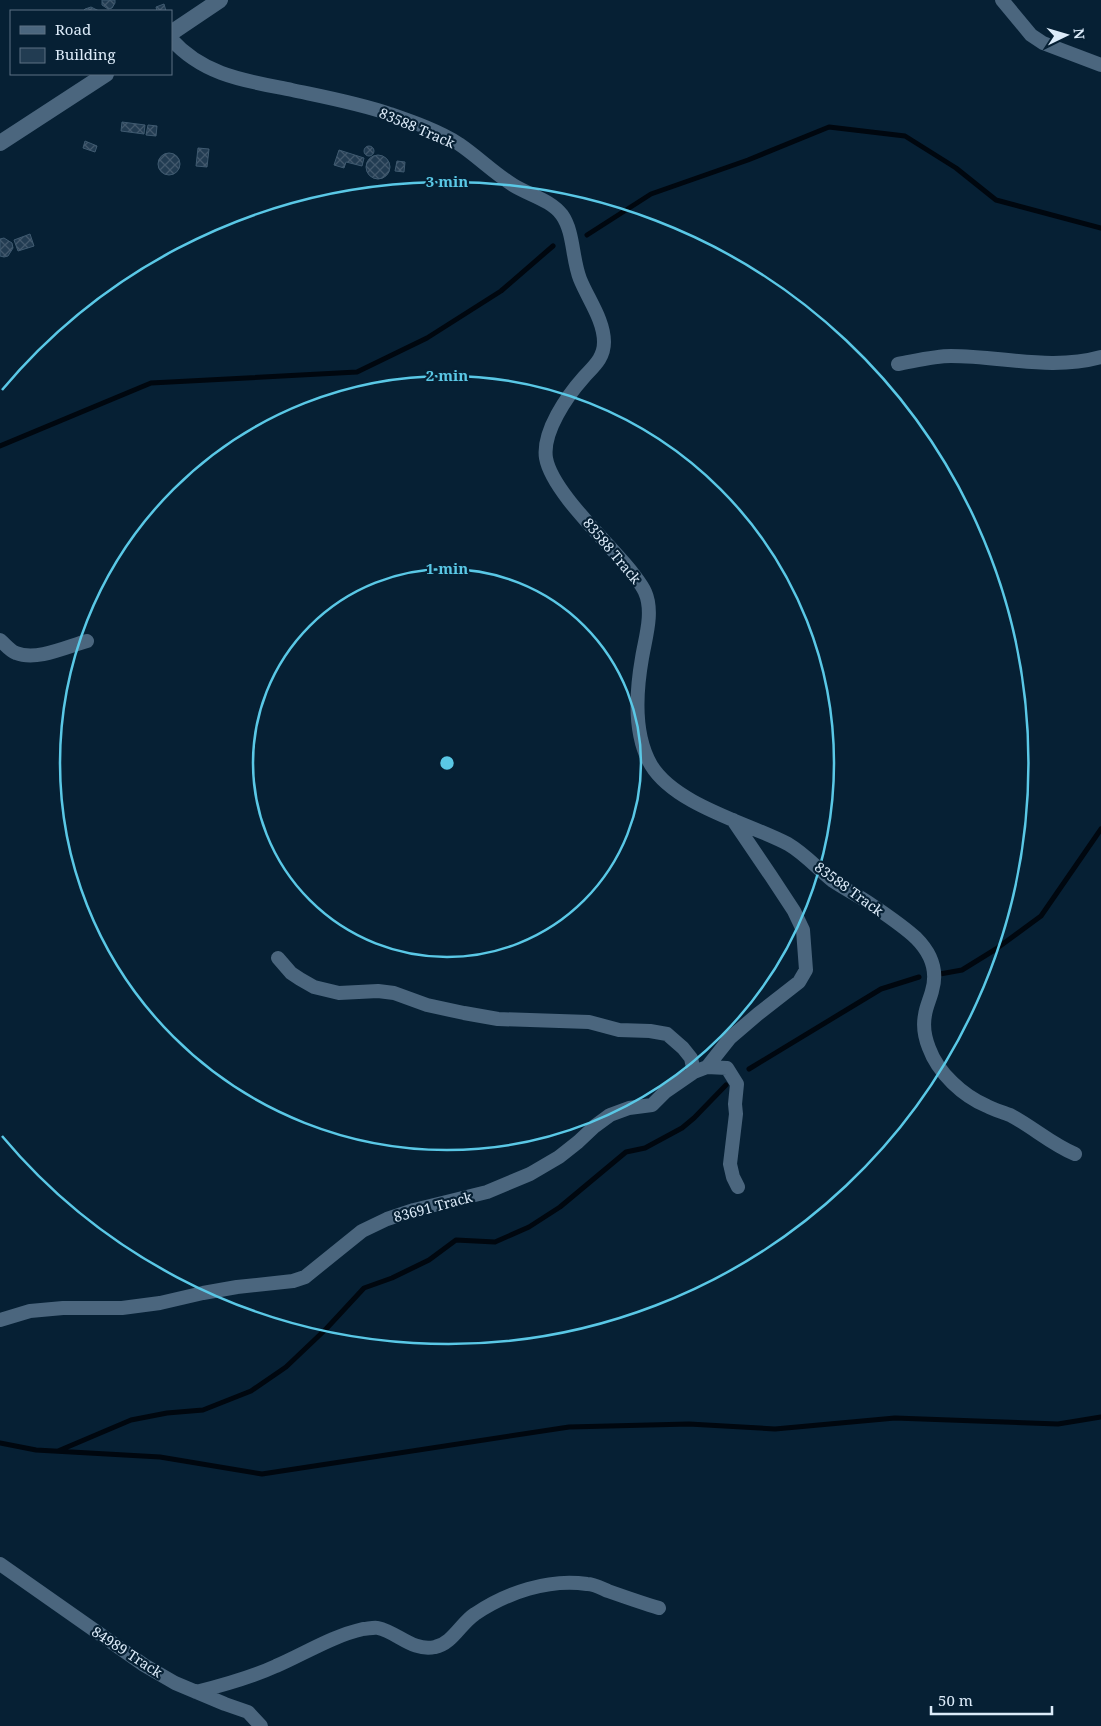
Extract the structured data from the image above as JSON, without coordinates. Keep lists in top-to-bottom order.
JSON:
{
  "streets": {
    "street": ["83588 Track", "83691 Track", "84989 Track"]
  },
  "crossings": [
    ["83588 Track", "83691 Track"]
  ],
  "legend": ["Road", "Building"],
  "scale_bar": "50 m",
  "north": "right",
  "rings": ["3 min", "2 min", "1 min"]
}
